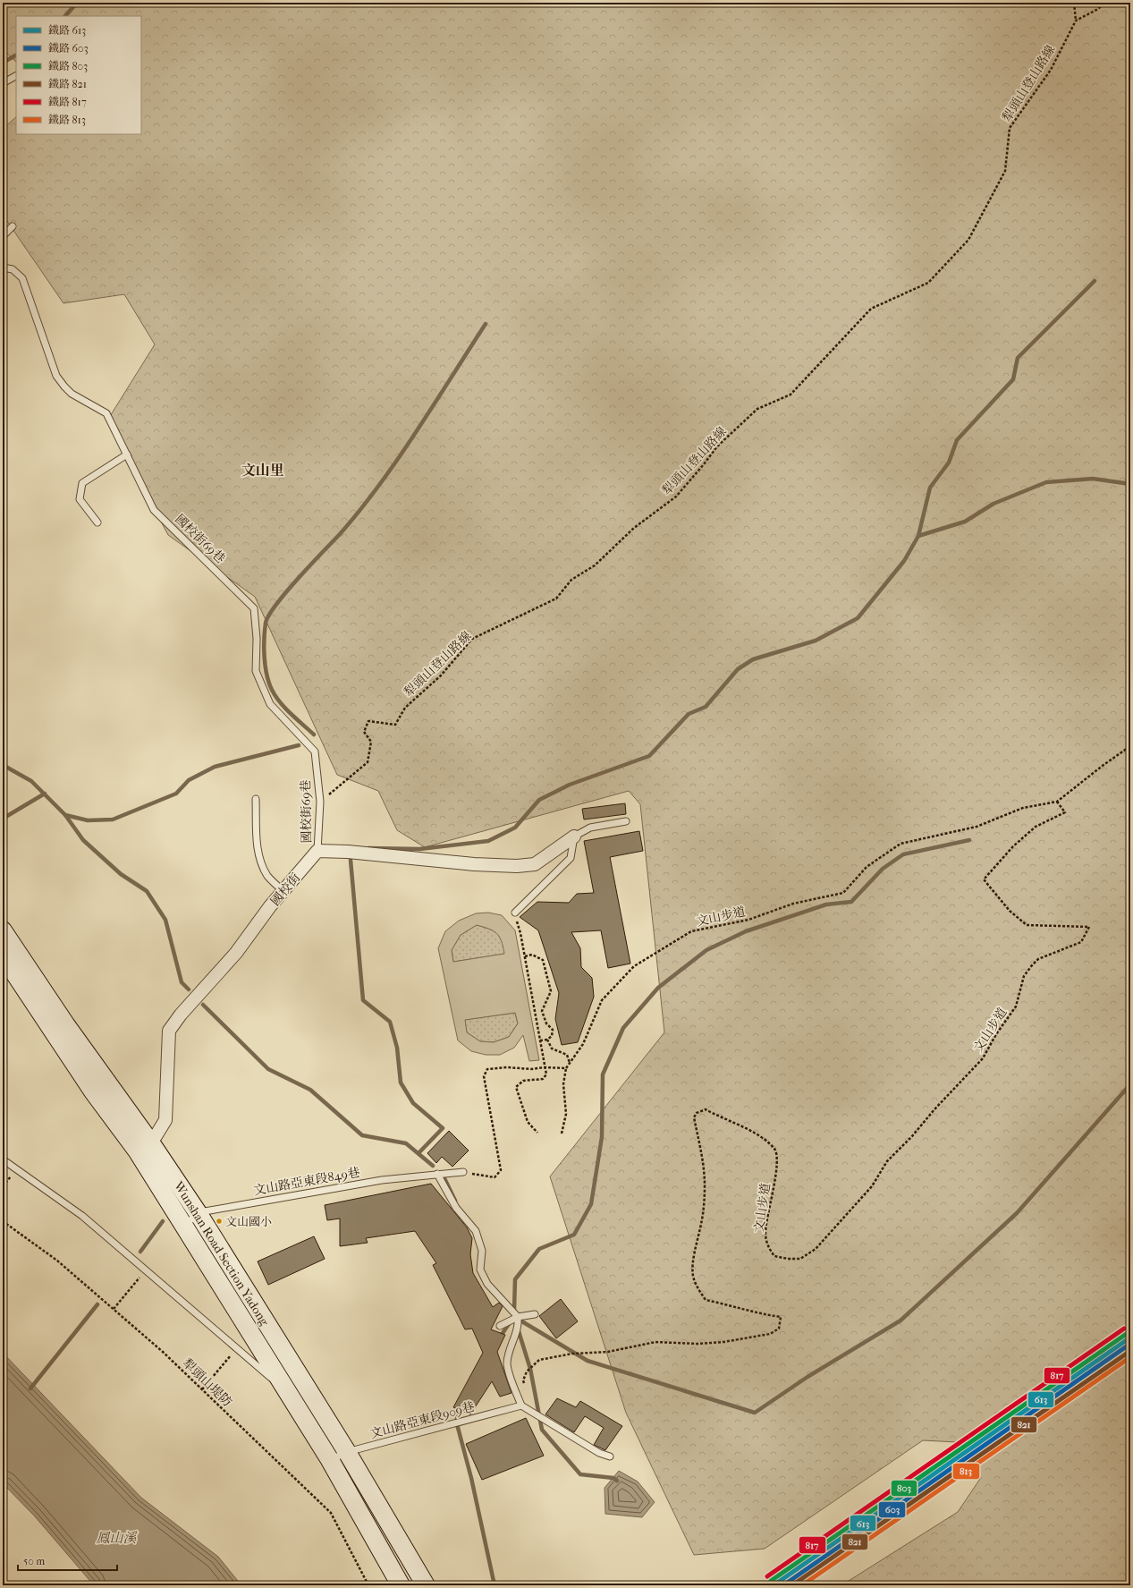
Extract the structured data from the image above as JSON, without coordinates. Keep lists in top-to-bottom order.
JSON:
{
  "streets": {
    "main road": ["Wunshan Road Section Yadong"],
    "street": ["國校街"],
    "lane": ["國校街69巷", "文山路亞東段849巷", "文山路亞東段909巷"],
    "path": ["犁頭山登山路線", "文山步道", "犁頭山堤防"]
  },
  "crossings": [
    ["犁頭山登山路線", "國校街69巷"],
    ["國校街69巷", "國校街"],
    ["國校街", "Wunshan Road Section Yadong"],
    ["文山步道", "文山路亞東段909巷"],
    ["文山路亞東段849巷", "Wunshan Road Section Yadong"],
    ["Wunshan Road Section Yadong", "文山路亞東段909巷"]
  ],
  "districts": ["文山里"],
  "water": ["鳳山溪"],
  "places": ["文山國小"],
  "lines": [
    "rail line 817",
    "rail line 803",
    "rail line 613",
    "rail line 603",
    "rail line 821",
    "rail line 813"
  ],
  "legend": [
    "鐵路 613",
    "鐵路 603",
    "鐵路 803",
    "鐵路 821",
    "鐵路 817",
    "鐵路 813"
  ],
  "scale_bar": "50 m"
}
